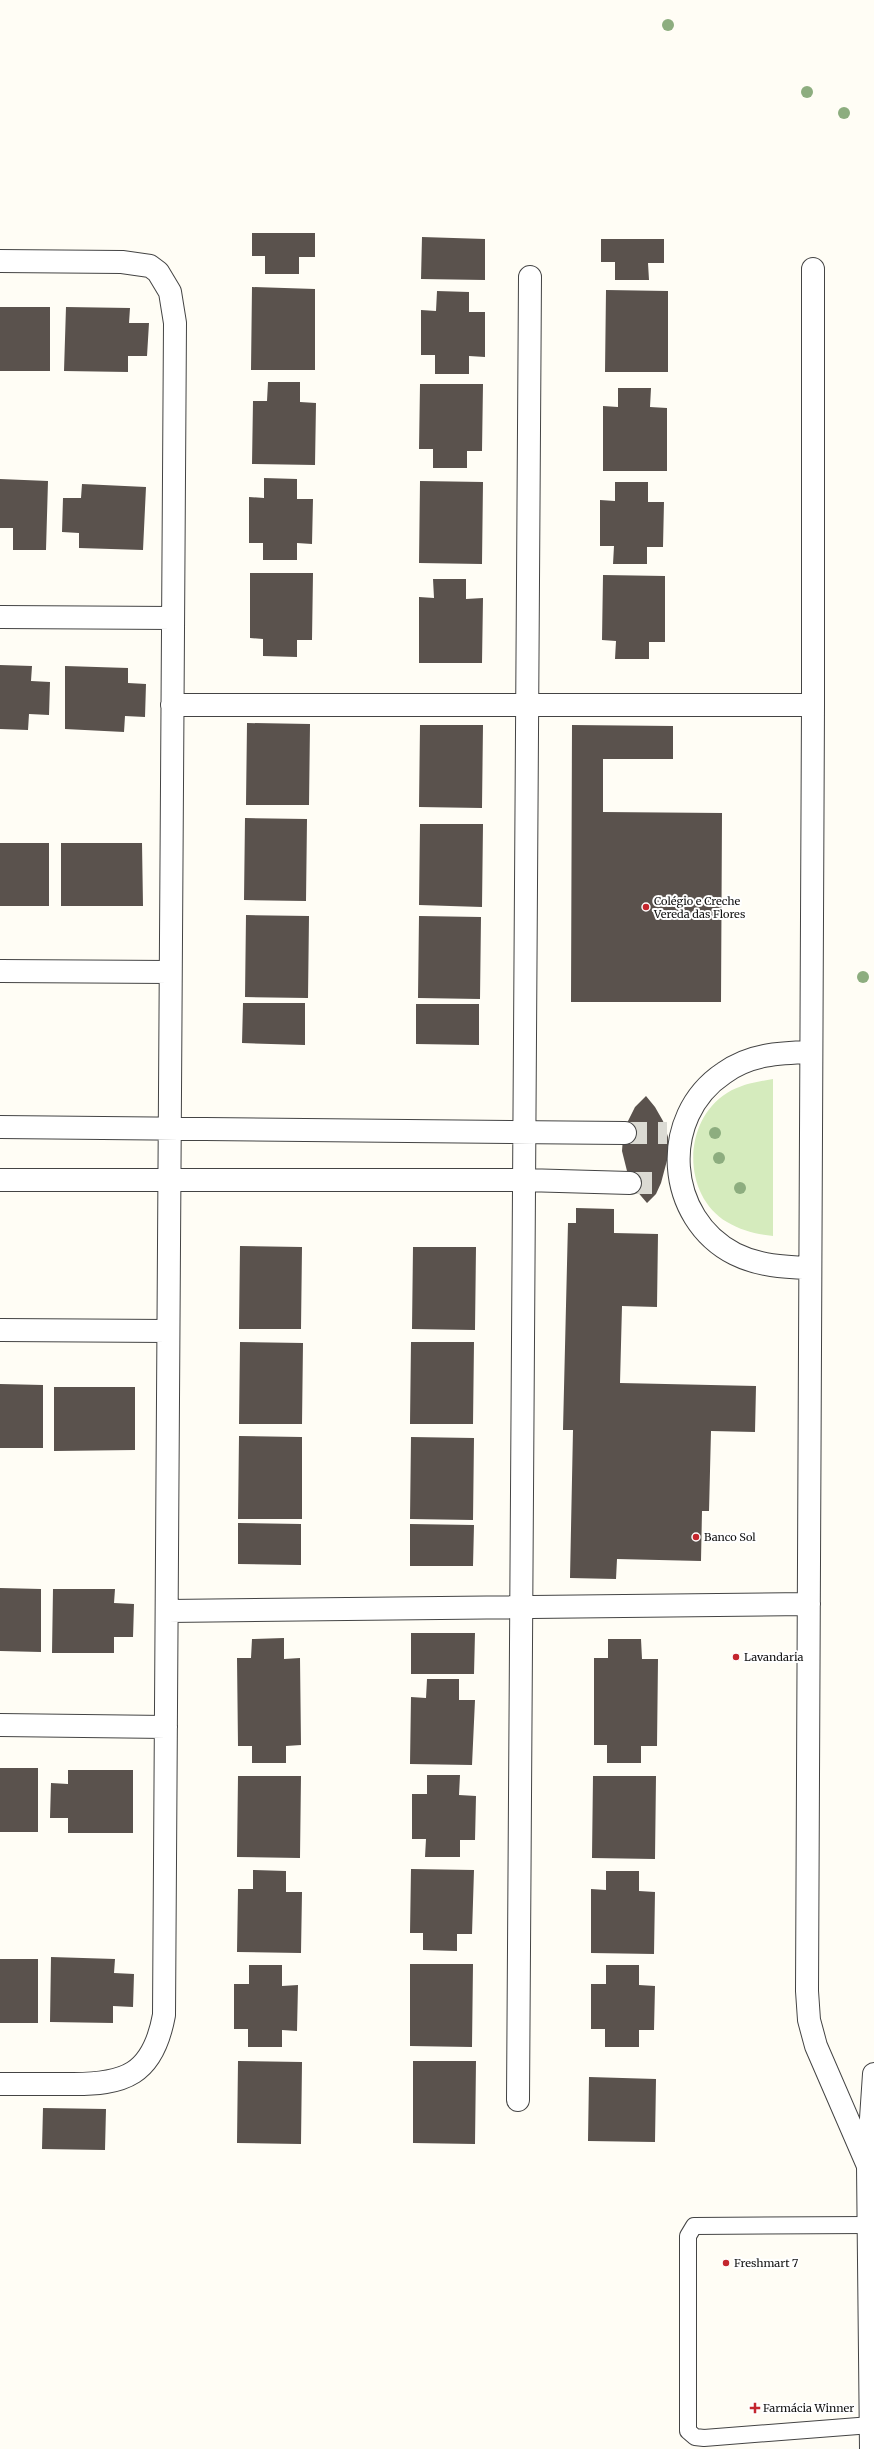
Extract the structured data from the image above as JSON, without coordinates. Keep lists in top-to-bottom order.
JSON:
{
  "places": {
    "other": [
      "Colégio e Creche Vereda das Flores",
      "Banco Sol",
      "Lavandaria",
      "Freshmart 7"
    ],
    "health": ["Farmácia Winner"]
  }
}
